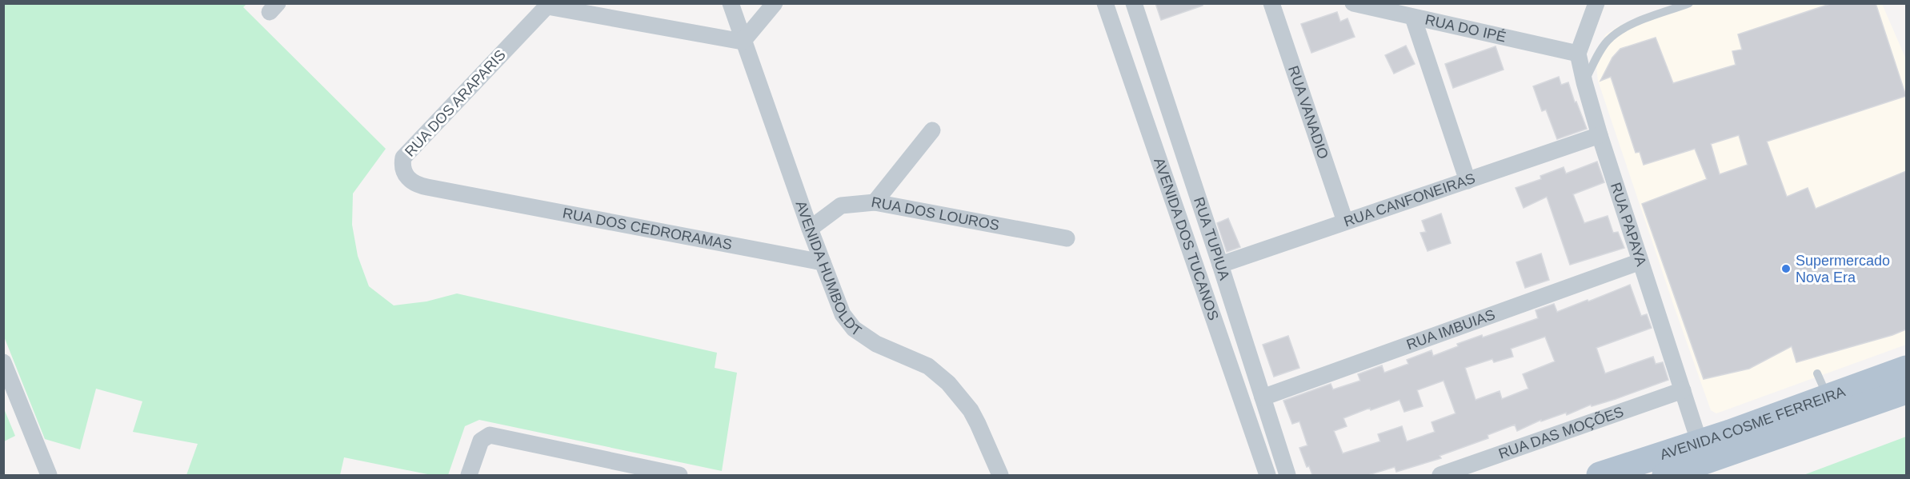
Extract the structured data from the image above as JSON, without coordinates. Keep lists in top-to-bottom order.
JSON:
{
  "streets": {
    "main road": ["AVENIDA COSME FERREIRA"],
    "street": [
      "RUA DO IPÉ",
      "RUA DOS ARAPARIS",
      "RUA VANADIO",
      "RUA CANFONEIRAS",
      "RUA DOS LOUROS",
      "RUA PAPAYA",
      "RUA DOS CEDRORAMAS",
      "AVENIDA DOS TUCANOS",
      "RUA TUPIUA",
      "AVENIDA HUMBOLDT",
      "RUA IMBUIAS",
      "RUA DAS MOÇÕES"
    ]
  },
  "crossings": [
    ["RUA DO IPÉ", "RUA PAPAYA"],
    ["RUA DOS ARAPARIS", "RUA DOS CEDRORAMAS"],
    ["RUA VANADIO", "RUA CANFONEIRAS"],
    ["RUA CANFONEIRAS", "RUA PAPAYA"],
    ["RUA CANFONEIRAS", "RUA TUPIUA"],
    ["RUA DOS LOUROS", "AVENIDA HUMBOLDT"],
    ["RUA PAPAYA", "RUA IMBUIAS"],
    ["RUA PAPAYA", "AVENIDA COSME FERREIRA"],
    ["RUA PAPAYA", "RUA DAS MOÇÕES"],
    ["RUA DOS CEDRORAMAS", "AVENIDA HUMBOLDT"],
    ["RUA TUPIUA", "RUA IMBUIAS"]
  ],
  "places": ["Supermercado Nova Era"]
}
